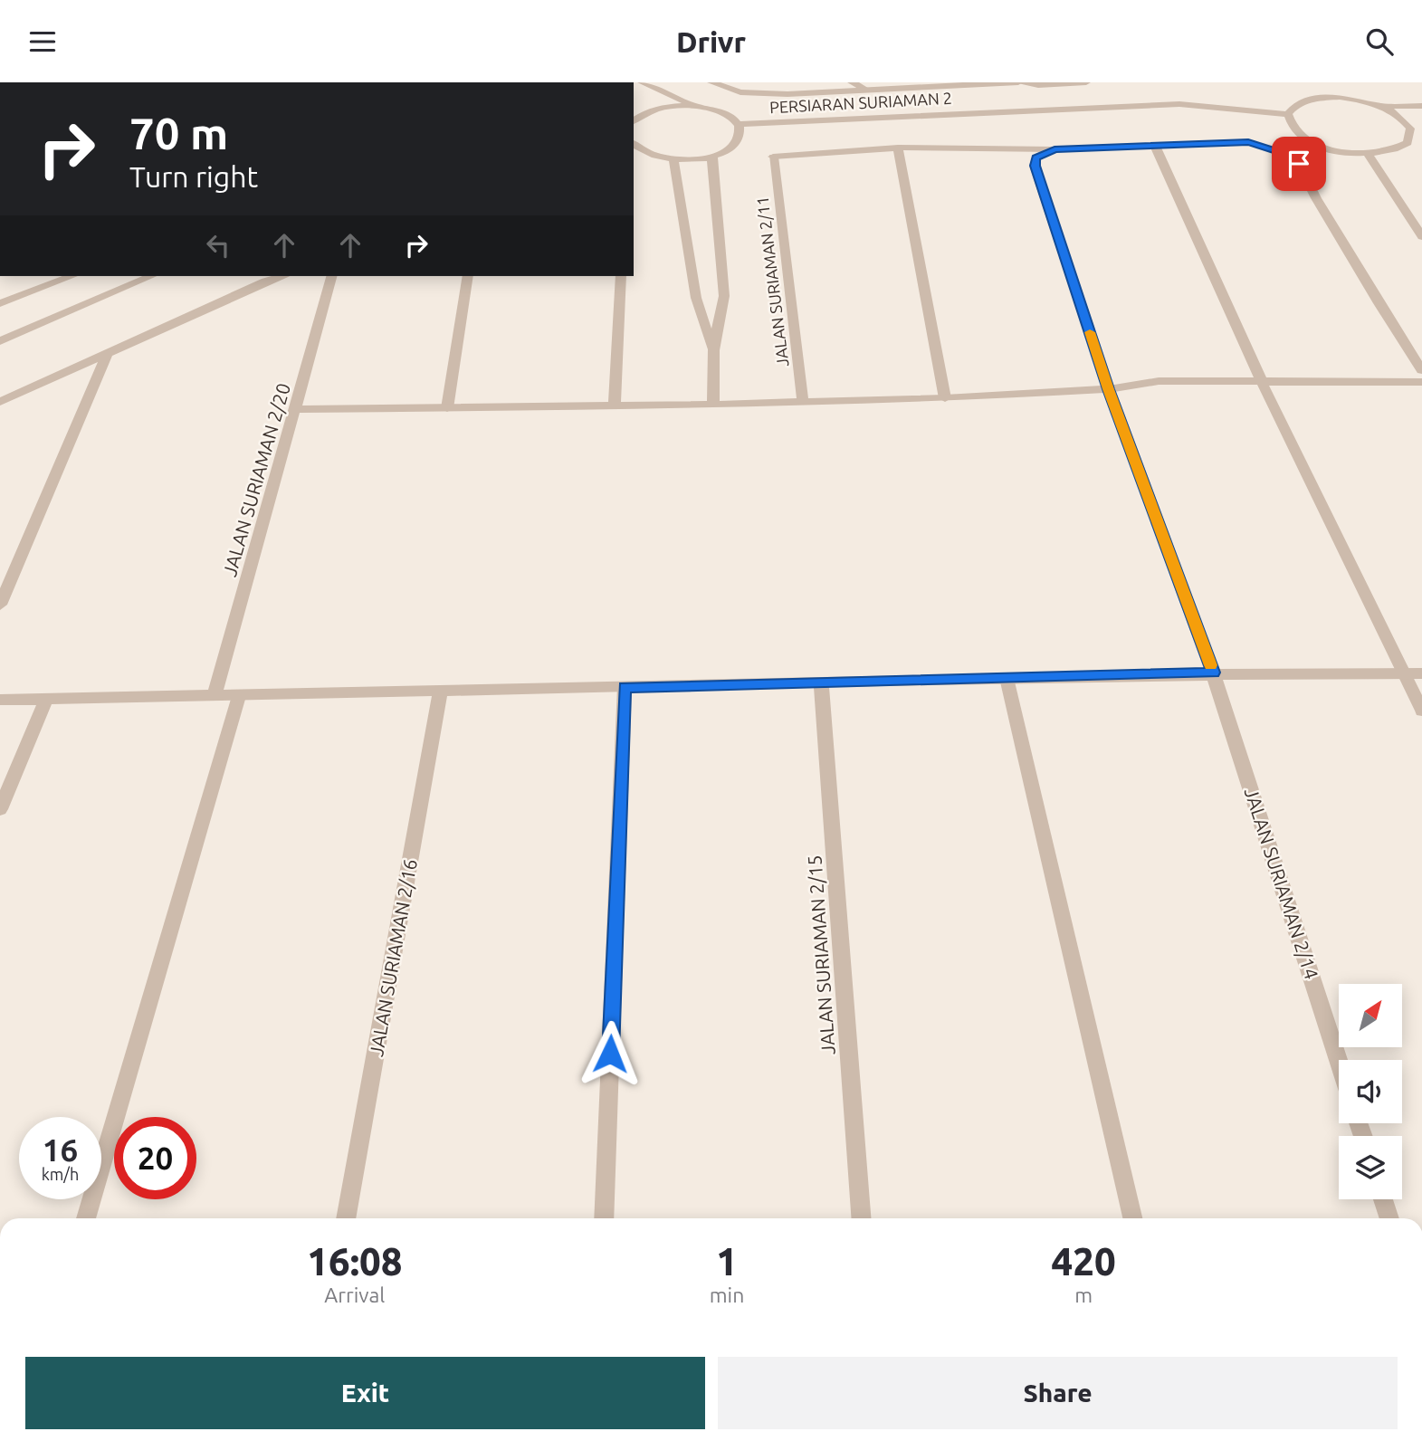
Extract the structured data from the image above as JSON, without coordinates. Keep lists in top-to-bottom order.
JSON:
{
  "streets": {
    "street": [
      "PERSIARAN SURIAMAN 2",
      "JALAN SURIAMAN 2/11",
      "JALAN SURIAMAN 2/20",
      "JALAN SURIAMAN 2/14",
      "JALAN SURIAMAN 2/15",
      "JALAN SURIAMAN 2/16"
    ]
  },
  "north": "top right",
  "page": {
    "header": "Drivr",
    "turn": ["70 m", "Turn right"],
    "speed": "16 km/h",
    "limit": "20",
    "eta": [
      "16:08",
      "Arrival",
      "1",
      "min",
      "420",
      "m"
    ],
    "buttons": ["Exit", "Share"]
  }
}
